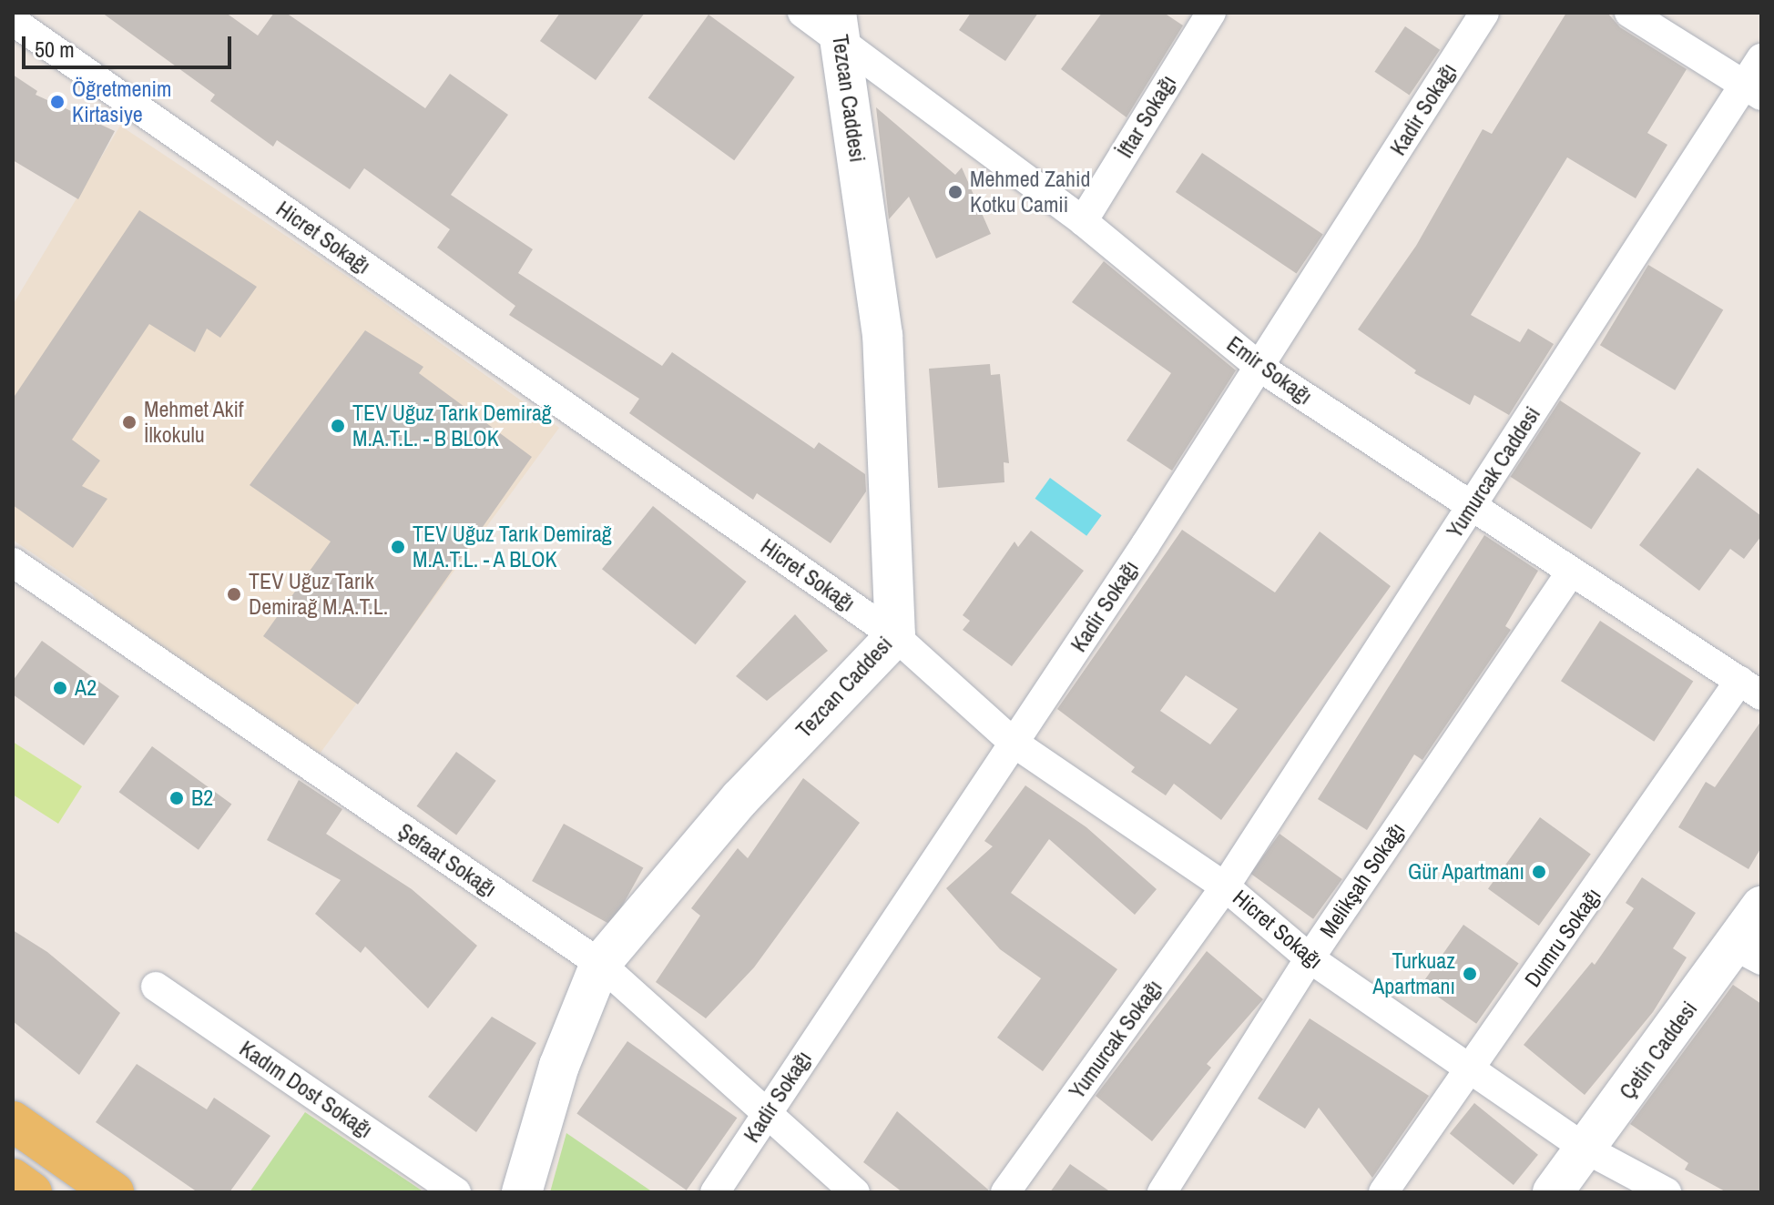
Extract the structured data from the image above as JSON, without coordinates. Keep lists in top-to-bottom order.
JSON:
{
  "streets": {
    "street": [
      "Tezcan Caddesi",
      "Kadir Sokağı",
      "İftar Sokağı",
      "Hicret Sokağı",
      "Emir Sokağı",
      "Yumurcak Caddesi",
      "Şefaat Sokağı",
      "Melikşah Sokağı",
      "Dumru Sokağı",
      "Yumurcak Sokağı",
      "Çetin Caddesi",
      "Kadım Dost Sokağı"
    ]
  },
  "crossings": [
    ["Tezcan Caddesi", "Hicret Sokağı"],
    ["Tezcan Caddesi", "Emir Sokağı"],
    ["Tezcan Caddesi", "Şefaat Sokağı"],
    ["Kadir Sokağı", "Hicret Sokağı"],
    ["Kadir Sokağı", "Emir Sokağı"],
    ["Kadir Sokağı", "Şefaat Sokağı"],
    ["İftar Sokağı", "Emir Sokağı"],
    ["Hicret Sokağı", "Yumurcak Caddesi"],
    ["Hicret Sokağı", "Melikşah Sokağı"],
    ["Hicret Sokağı", "Dumru Sokağı"],
    ["Hicret Sokağı", "Yumurcak Sokağı"],
    ["Hicret Sokağı", "Çetin Caddesi"],
    ["Emir Sokağı", "Yumurcak Caddesi"],
    ["Emir Sokağı", "Melikşah Sokağı"],
    ["Emir Sokağı", "Dumru Sokağı"],
    ["Yumurcak Caddesi", "Yumurcak Sokağı"]
  ],
  "places": [
    "Öğretmenim Kirtasiye",
    "Mehmed Zahid Kotku Camii",
    "Mehmet Akif İlkokulu",
    "TEV Uğuz Tarık Demirağ M.A.T.L. - B BLOK",
    "TEV Uğuz Tarık Demirağ M.A.T.L. - A BLOK",
    "TEV Uğuz Tarık Demirağ M.A.T.L.",
    "A2",
    "B2",
    "Gür Apartmanı",
    "Turkuaz Apartmanı"
  ],
  "scale_bar": "50 m"
}
